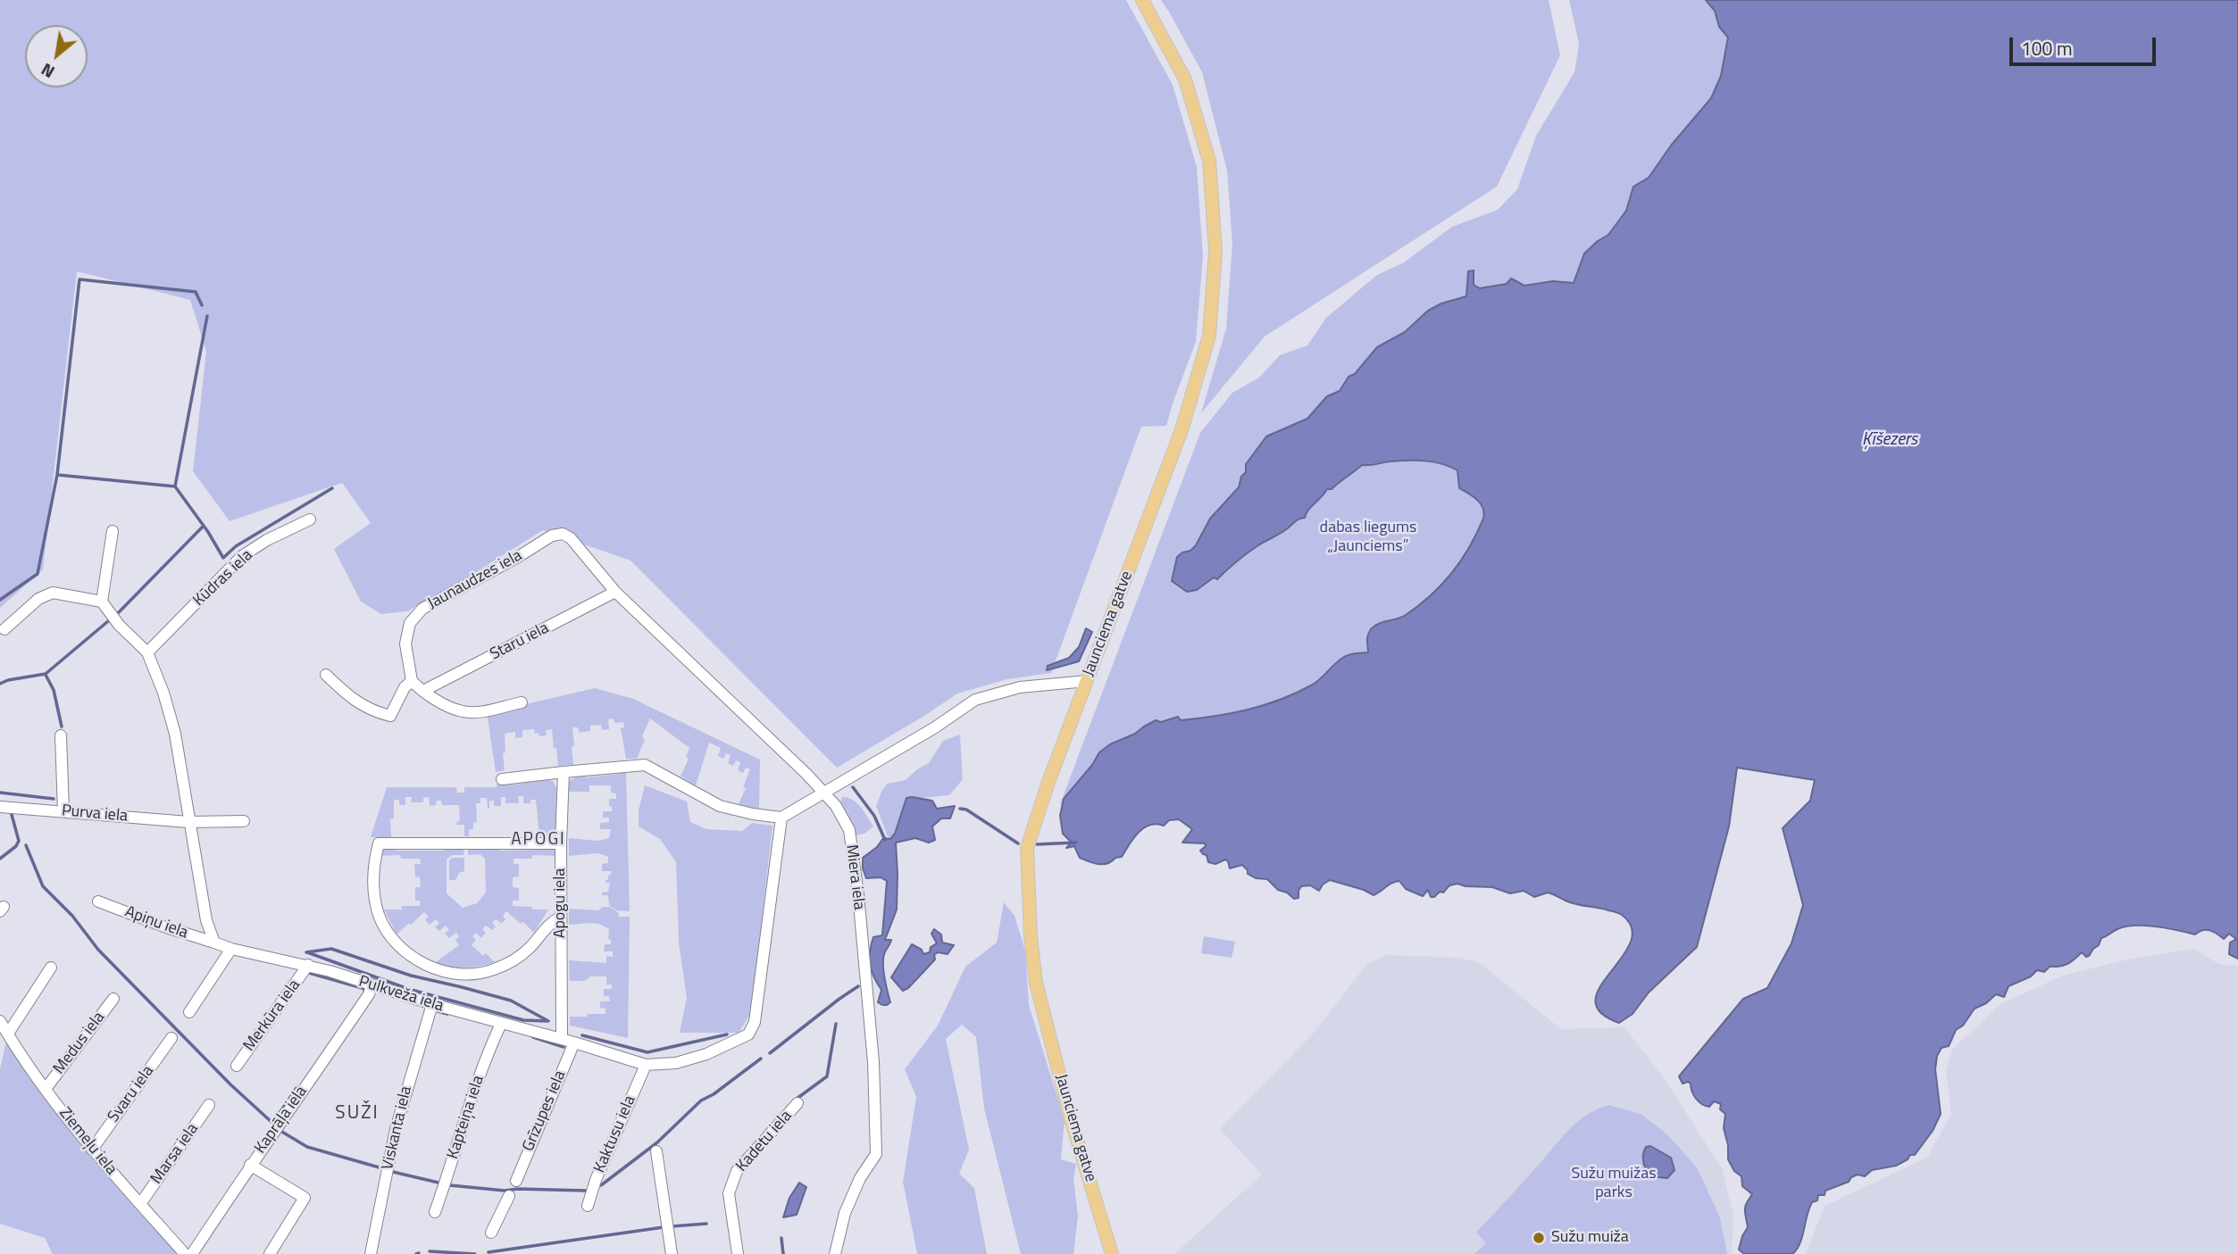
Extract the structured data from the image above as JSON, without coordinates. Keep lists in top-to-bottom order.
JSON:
{
  "streets": {
    "main road": ["Jaunciema gatve"],
    "street": [
      "Kūdras iela",
      "Jaunaudzes iela",
      "Staru iela",
      "Purva iela",
      "Miera iela",
      "Apogu iela",
      "Apiņu iela",
      "Pulkveža iela",
      "Merkūra iela",
      "Medus iela",
      "Svaru iela",
      "Grīzupes iela",
      "Kapteiņa iela",
      "Kaprāļa iela",
      "Viskanta iela",
      "Kaktusu iela",
      "Ziemeļu iela",
      "Kadetu iela",
      "Marsa iela"
    ]
  },
  "crossings": [
    ["Jaunaudzes iela", "Miera iela"],
    ["Staru iela", "Miera iela"],
    ["Apogu iela", "Pulkveža iela"],
    ["Apiņu iela", "Pulkveža iela"],
    ["Pulkveža iela", "Merkūra iela"],
    ["Pulkveža iela", "Grīzupes iela"],
    ["Pulkveža iela", "Kapteiņa iela"],
    ["Pulkveža iela", "Kaprāļa iela"],
    ["Pulkveža iela", "Viskanta iela"],
    ["Pulkveža iela", "Kaktusu iela"],
    ["Medus iela", "Ziemeļu iela"],
    ["Svaru iela", "Ziemeļu iela"],
    ["Ziemeļu iela", "Marsa iela"]
  ],
  "districts": ["APOGI", "SUŽI"],
  "water": ["Ķīšezers"],
  "parks": ["dabas liegums „Jaunciems”", "Sužu muižas parks"],
  "places": ["Sužu muiža"],
  "scale_bar": "100 m",
  "north": "bottom left"
}
